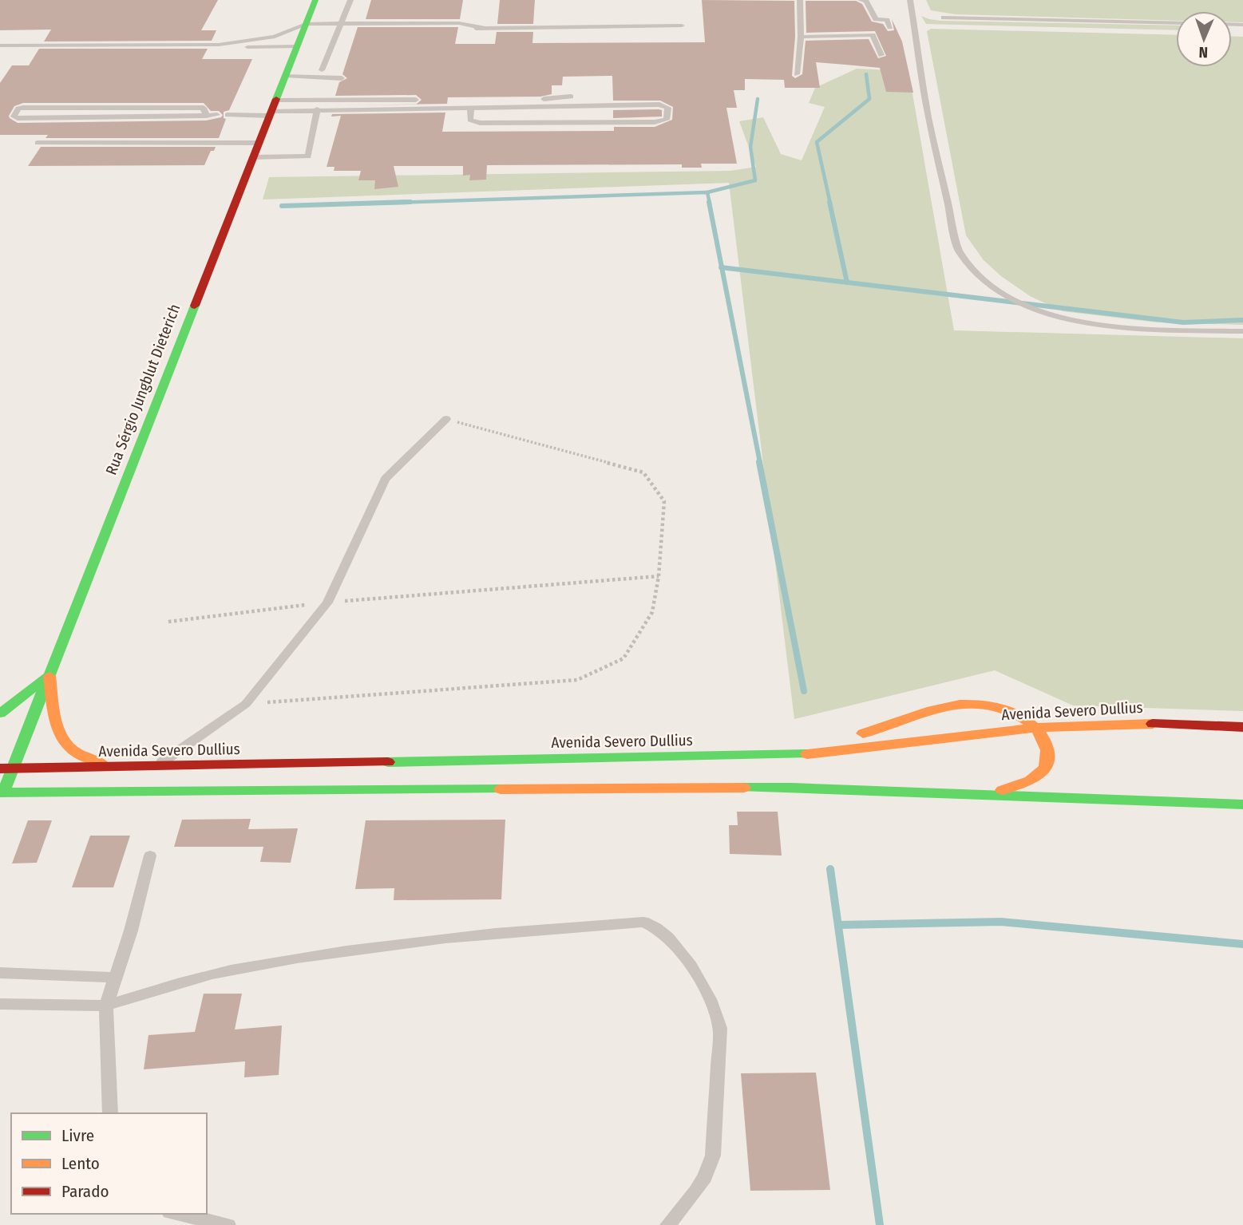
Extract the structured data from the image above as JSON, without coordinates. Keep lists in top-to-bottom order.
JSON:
{
  "streets": {
    "main road": ["Rua Sérgio Jungblut Dieterich", "Avenida Severo Dullius"]
  },
  "crossings": [
    ["Rua Sérgio Jungblut Dieterich", "Avenida Severo Dullius"]
  ],
  "legend": ["Livre", "Lento", "Parado"],
  "north": "bottom"
}
